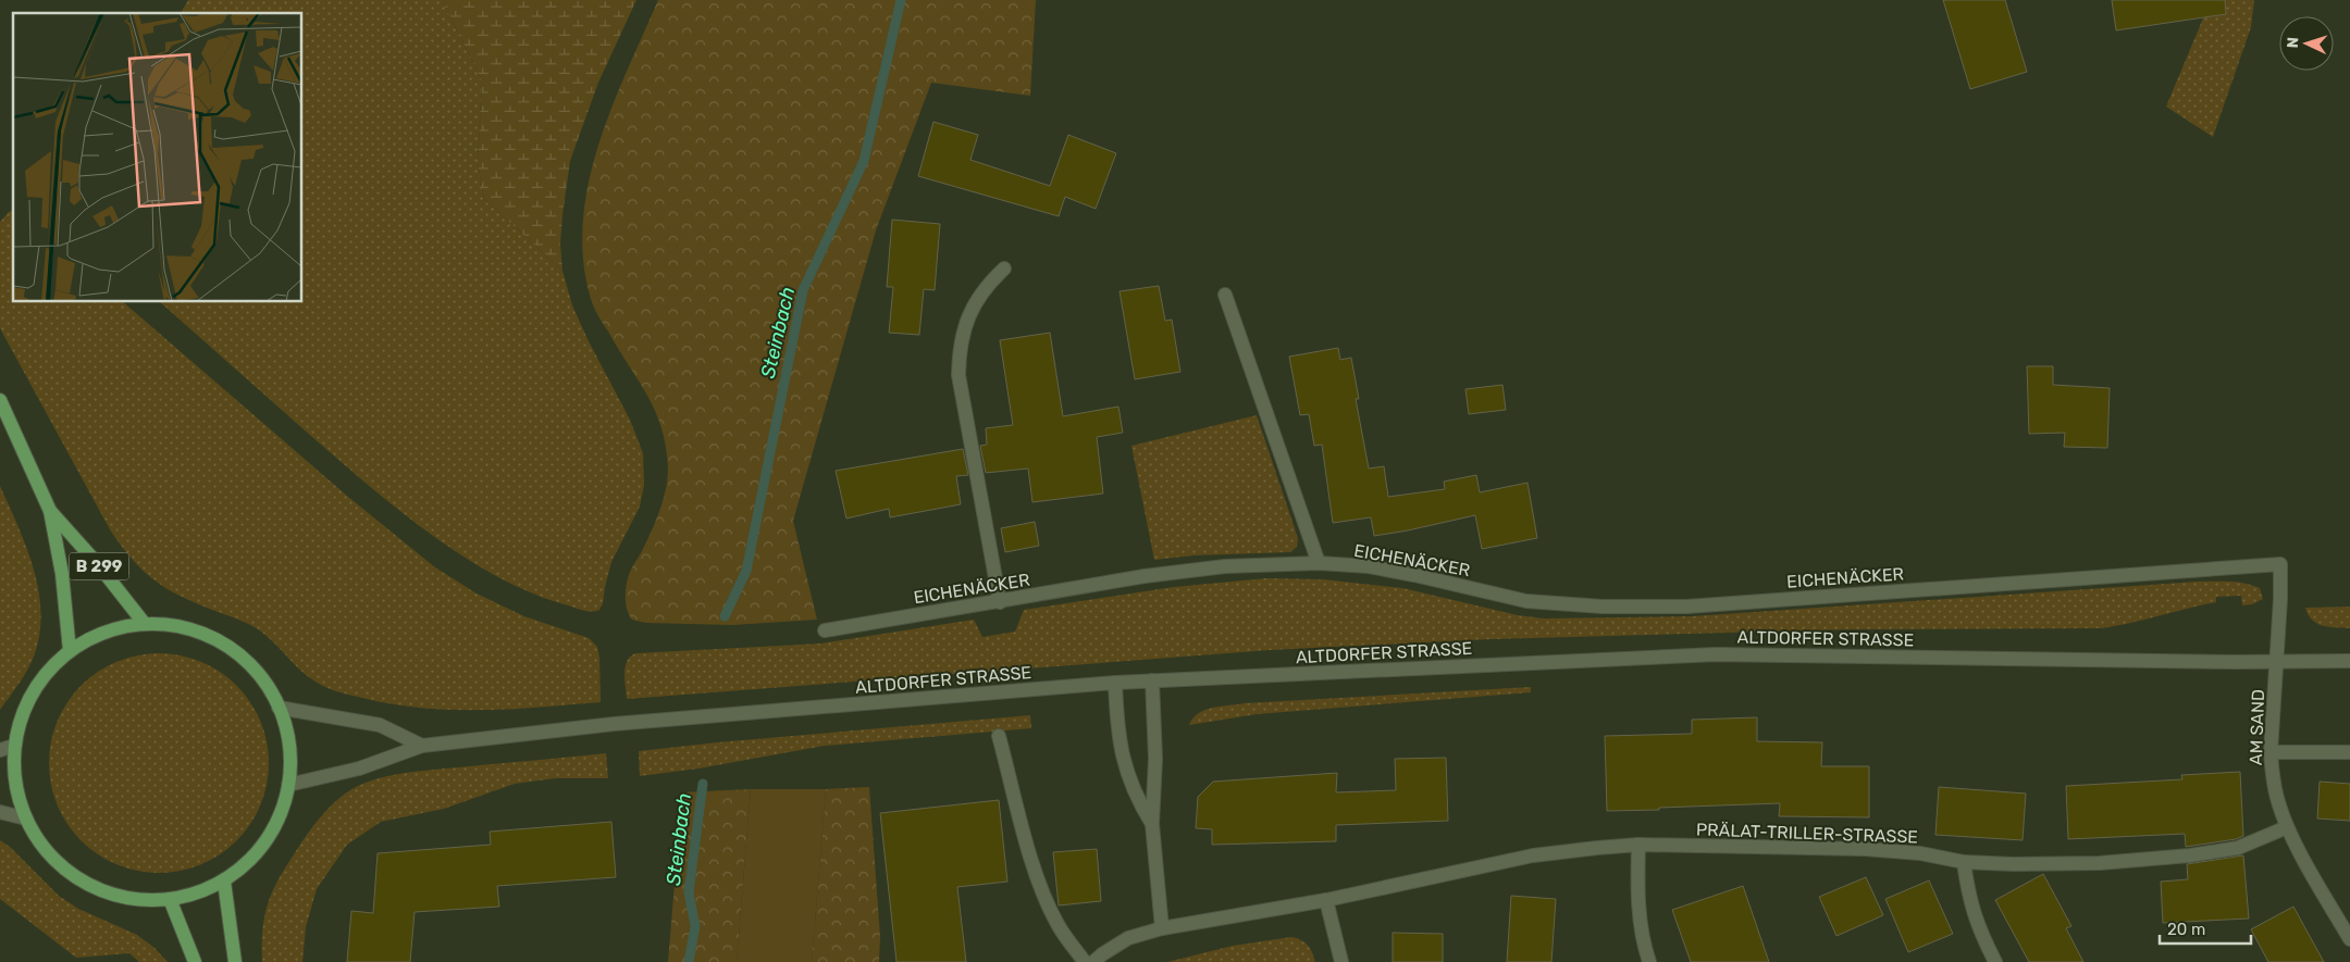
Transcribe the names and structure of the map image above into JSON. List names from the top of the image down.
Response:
{
  "streets": {
    "main road": ["B 299"],
    "street": [
      "EICHENÄCKER",
      "ALTDORFER STRASSE",
      "AM SAND",
      "PRÄLAT-TRILLER-STRASSE"
    ]
  },
  "crossings": [
    ["EICHENÄCKER", "ALTDORFER STRASSE"],
    ["EICHENÄCKER", "AM SAND"],
    ["ALTDORFER STRASSE", "AM SAND"],
    ["AM SAND", "PRÄLAT-TRILLER-STRASSE"]
  ],
  "water": ["Steinbach"],
  "scale_bar": "20 m",
  "north": "left"
}
